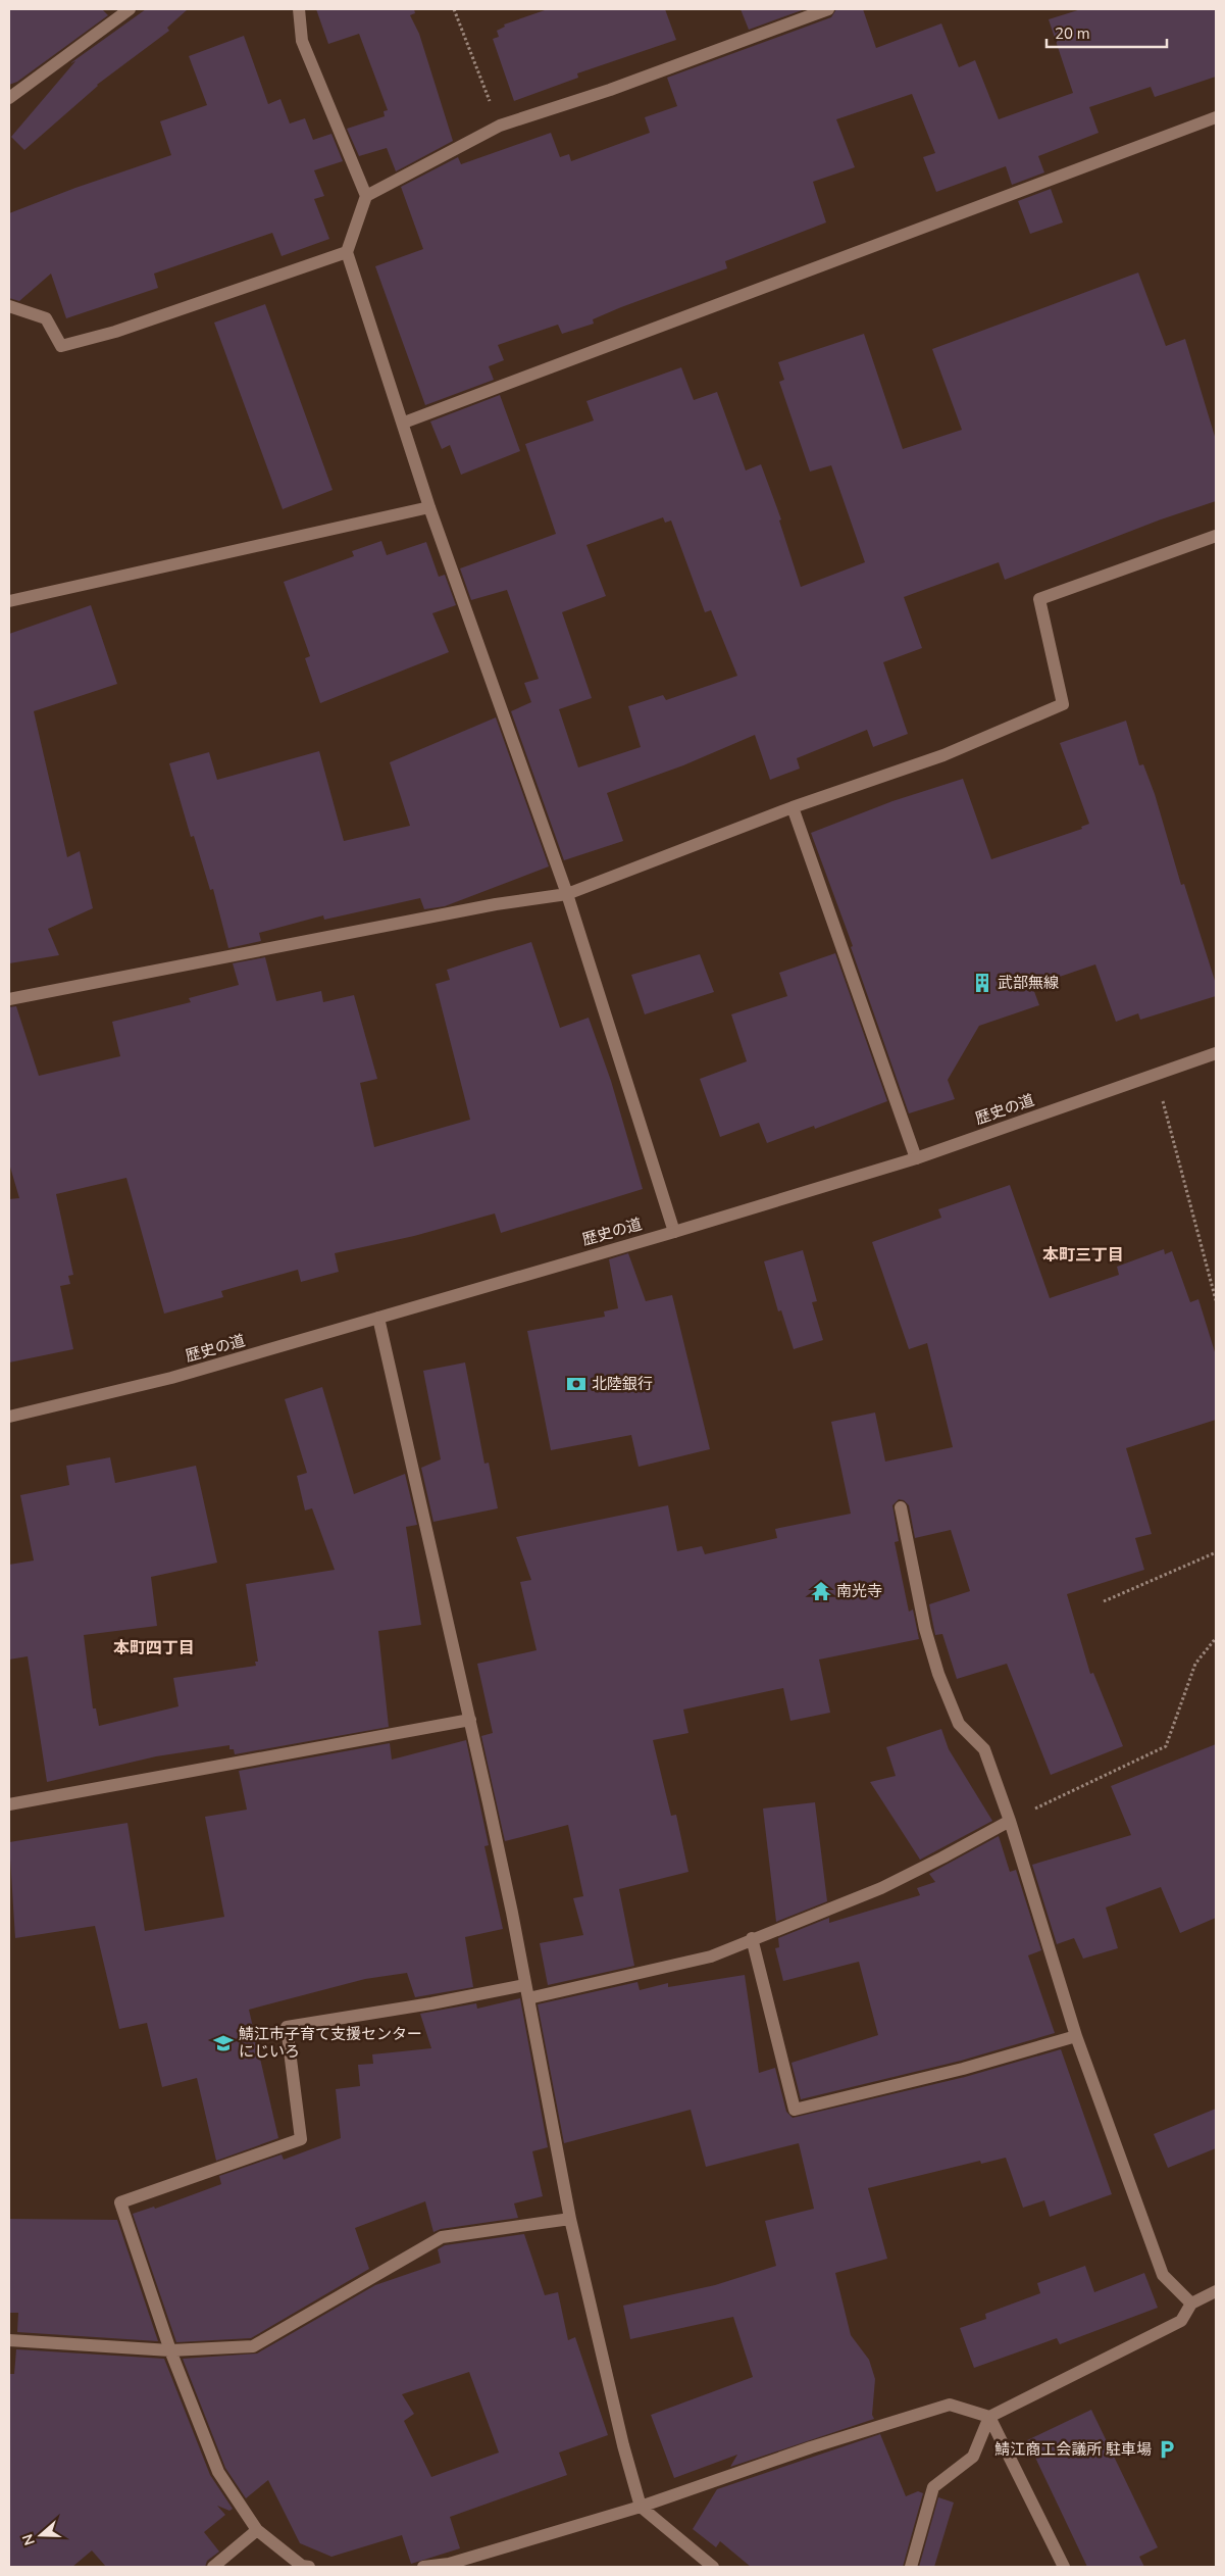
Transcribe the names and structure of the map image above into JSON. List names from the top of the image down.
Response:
{
  "streets": {
    "street": ["歴史の道"]
  },
  "districts": ["本町三丁目", "本町四丁目"],
  "places": {
    "building": ["武部無線"],
    "bank": ["北陸銀行"],
    "temple": ["南光寺"],
    "school or university": ["鯖江市子育て支援センター にじいろ"],
    "parking": ["鯖江商工会議所 駐車場"]
  },
  "scale_bar": "20 m",
  "north": "left"
}
